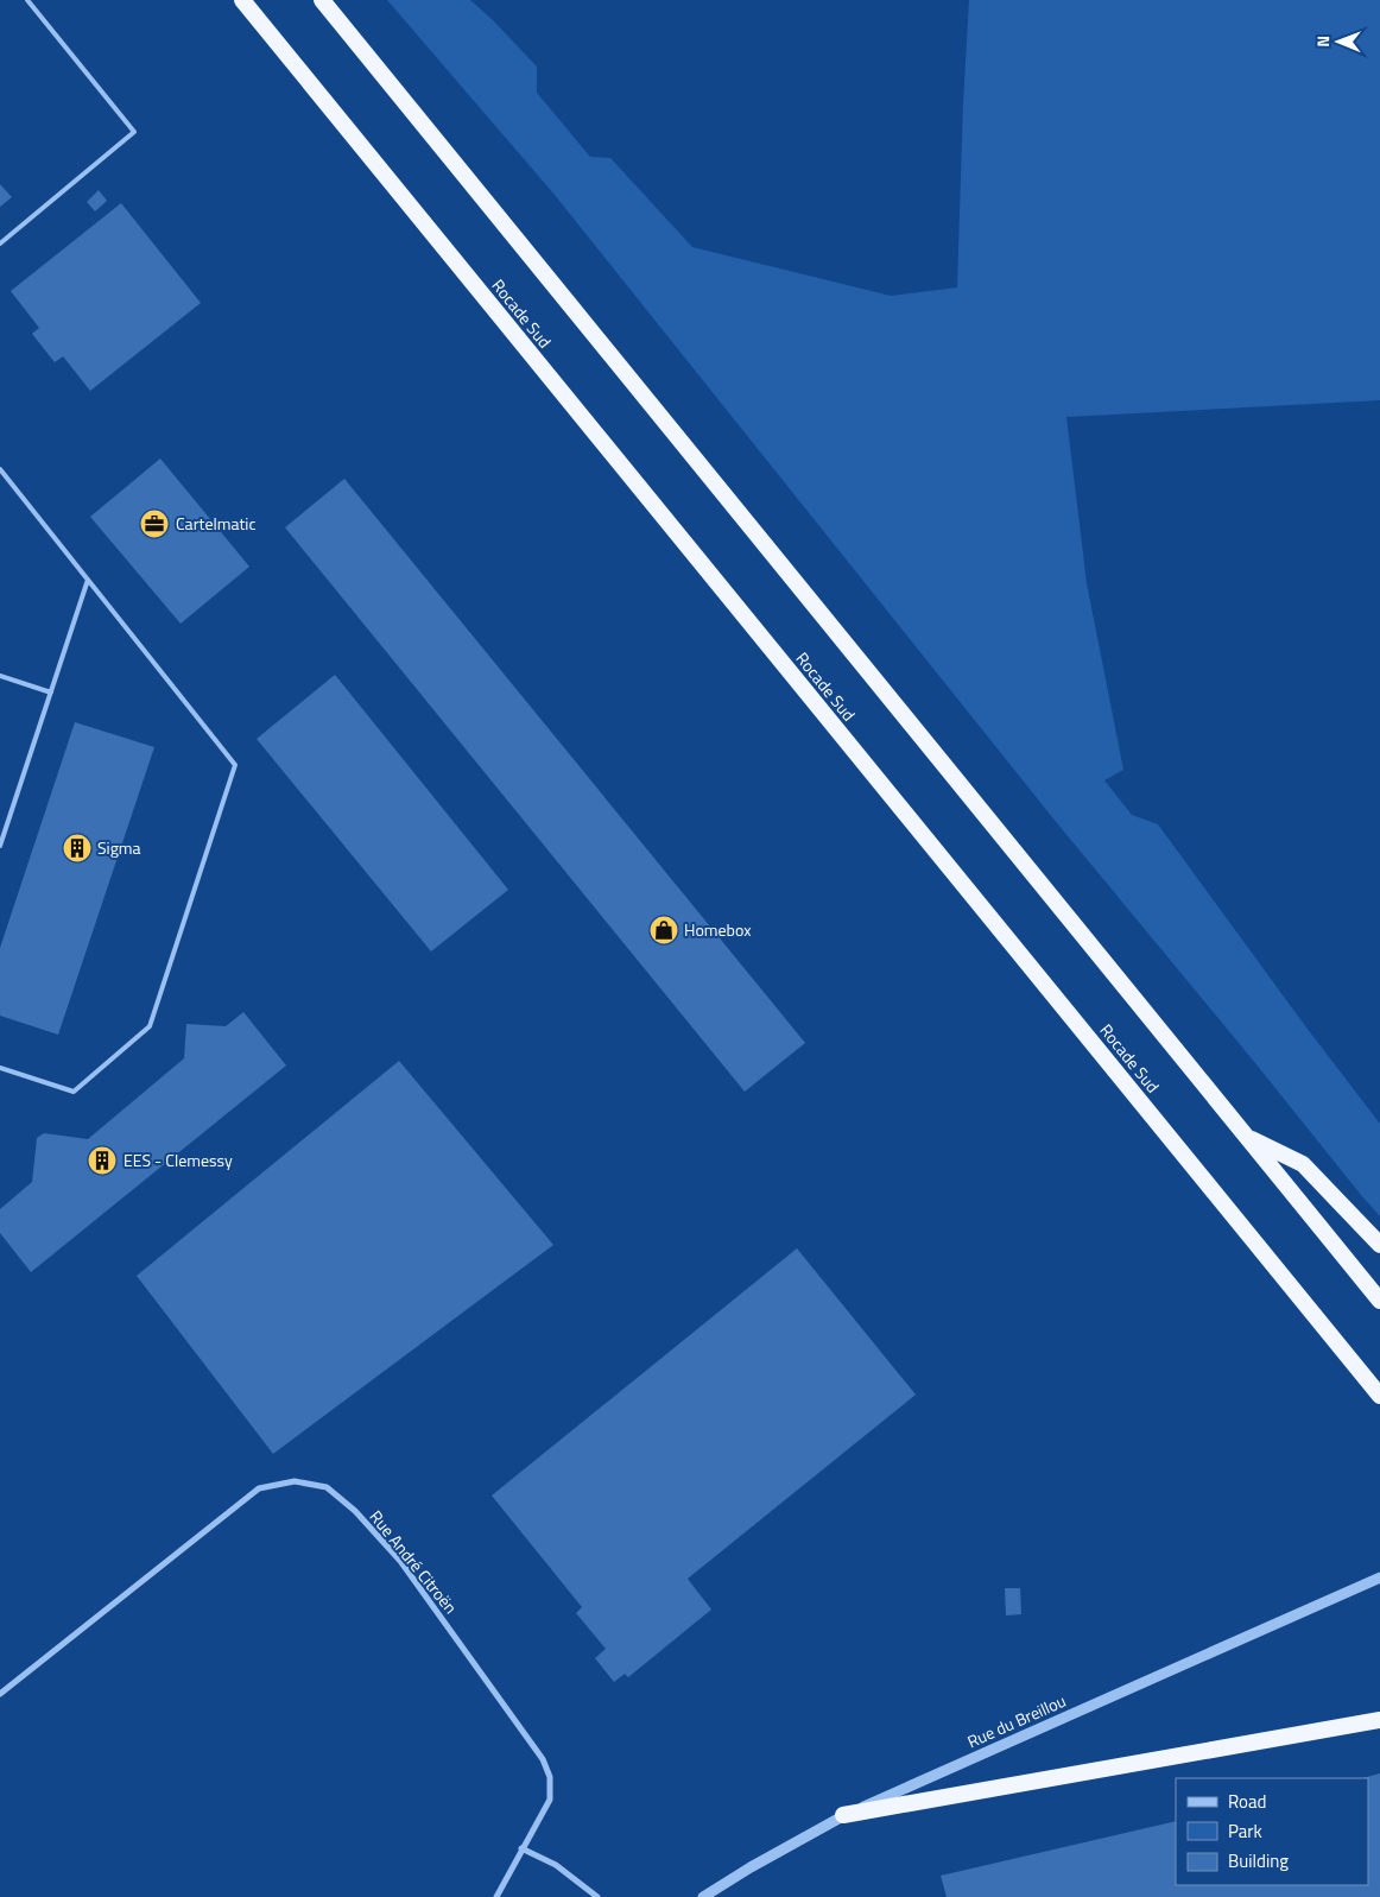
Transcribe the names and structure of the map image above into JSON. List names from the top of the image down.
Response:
{
  "streets": {
    "highway": ["Rocade Sud"],
    "street": ["Rue André Citroën", "Rue du Breillou"]
  },
  "places": {
    "office": ["Cartelmatic"],
    "building": ["Sigma", "EES - Clemessy"],
    "shop": ["Homebox"]
  },
  "legend": ["Road", "Park", "Building"],
  "north": "left"
}
